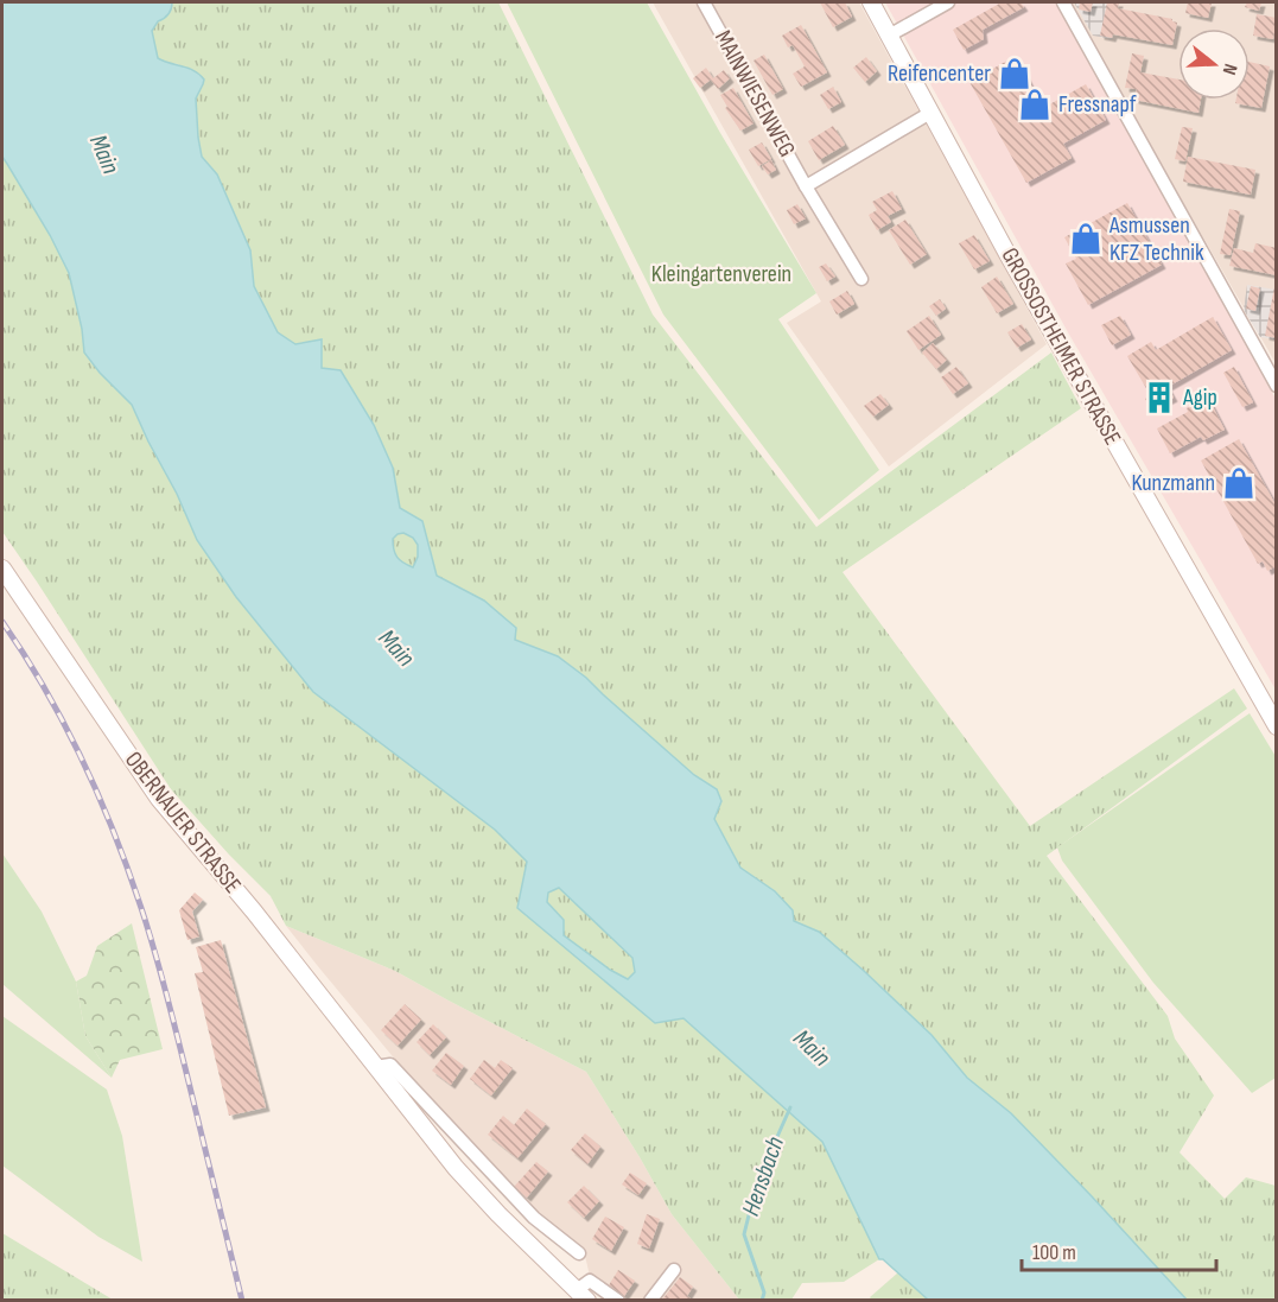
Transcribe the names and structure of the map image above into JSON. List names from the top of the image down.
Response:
{
  "streets": {
    "main road": ["GROSSOSTHEIMER STRASSE", "OBERNAUER STRASSE"],
    "street": ["MAINWIESENWEG"]
  },
  "water": ["Main", "Hensbach"],
  "parks": ["Kleingartenverein"],
  "places": {
    "shop": [
      "Reifencenter",
      "Fressnapf",
      "Asmussen KFZ Technik",
      "Kunzmann"
    ],
    "building": ["Agip"]
  },
  "scale_bar": "100 m",
  "north": "right"
}
